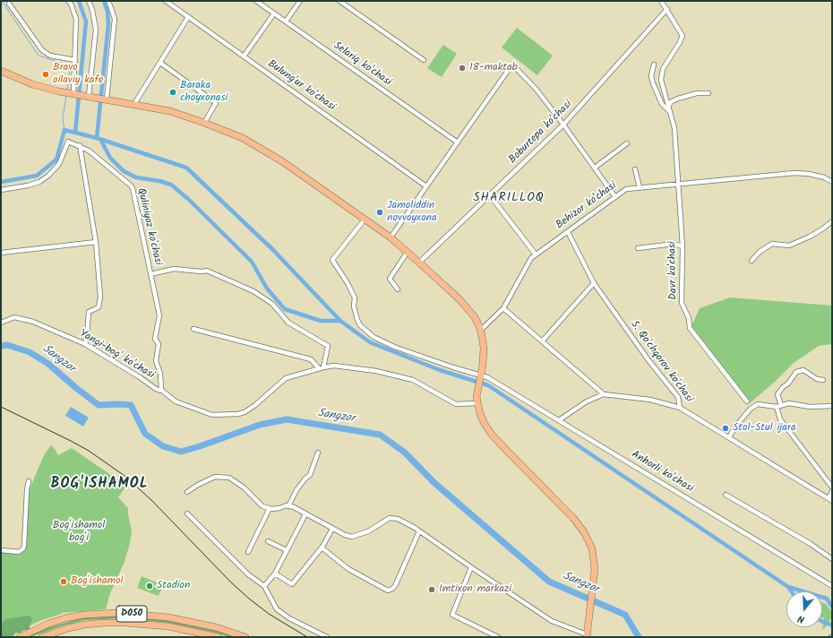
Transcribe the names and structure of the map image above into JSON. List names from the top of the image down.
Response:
{
  "streets": {
    "main road": ["D050"],
    "street": [
      "Selariq ko'chasi",
      "Bulung'ur ko'chasi",
      "Boburtepa ko'chasi",
      "Behizor ko'chasi",
      "Quliniyoz ko'chasi",
      "Davr ko'chasi",
      "Yangi-bog' ko'chasi",
      "S. Qo'chqorov ko'chasi",
      "Anhorli ko'chasi"
    ]
  },
  "crossings": [
    ["Boburtepa ko'chasi", "Davr ko'chasi"],
    ["Behizor ko'chasi", "Davr ko'chasi"],
    ["Behizor ko'chasi", "S. Qo'chqorov ko'chasi"],
    ["Quliniyoz ko'chasi", "Yangi-bog' ko'chasi"]
  ],
  "districts": ["SHARILLOQ", "BOG'ISHAMOL"],
  "water": ["Sangzor"],
  "parks": ["Bog'ishamol bog'i"],
  "places": [
    "18-maktab",
    "Bravo oilaviy kafe",
    "Baraka choyxonasi",
    "Jamoliddin novvoyxona",
    "Stol-Stul ijara",
    "Bog'ishamol",
    "Stadion",
    "Imtixon markazi"
  ],
  "north": "bottom"
}
